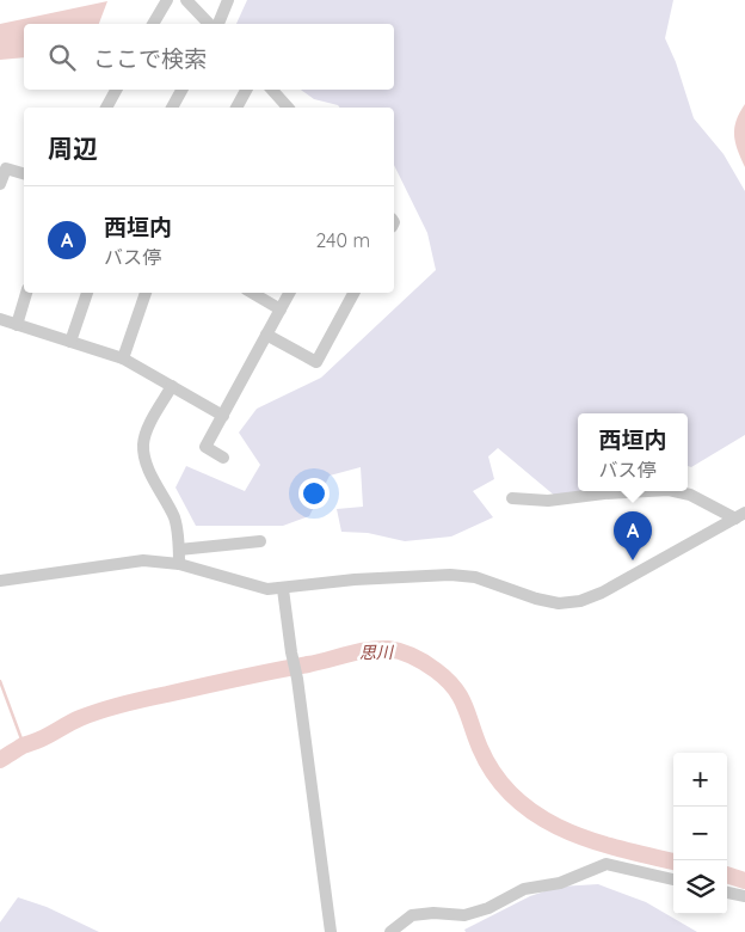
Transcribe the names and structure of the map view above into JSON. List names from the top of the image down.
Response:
{
  "water": ["思川"],
  "page": {
    "search": "ここで検索",
    "heading": "周辺",
    "list": [
      {
        "mark": "A",
        "name": "西垣内",
        "note": "バス停",
        "value": "240 m"
      }
    ],
    "popup": ["西垣内", "バス停"],
    "pins": "A",
    "map_buttons": ["+", "−"]
  }
}
